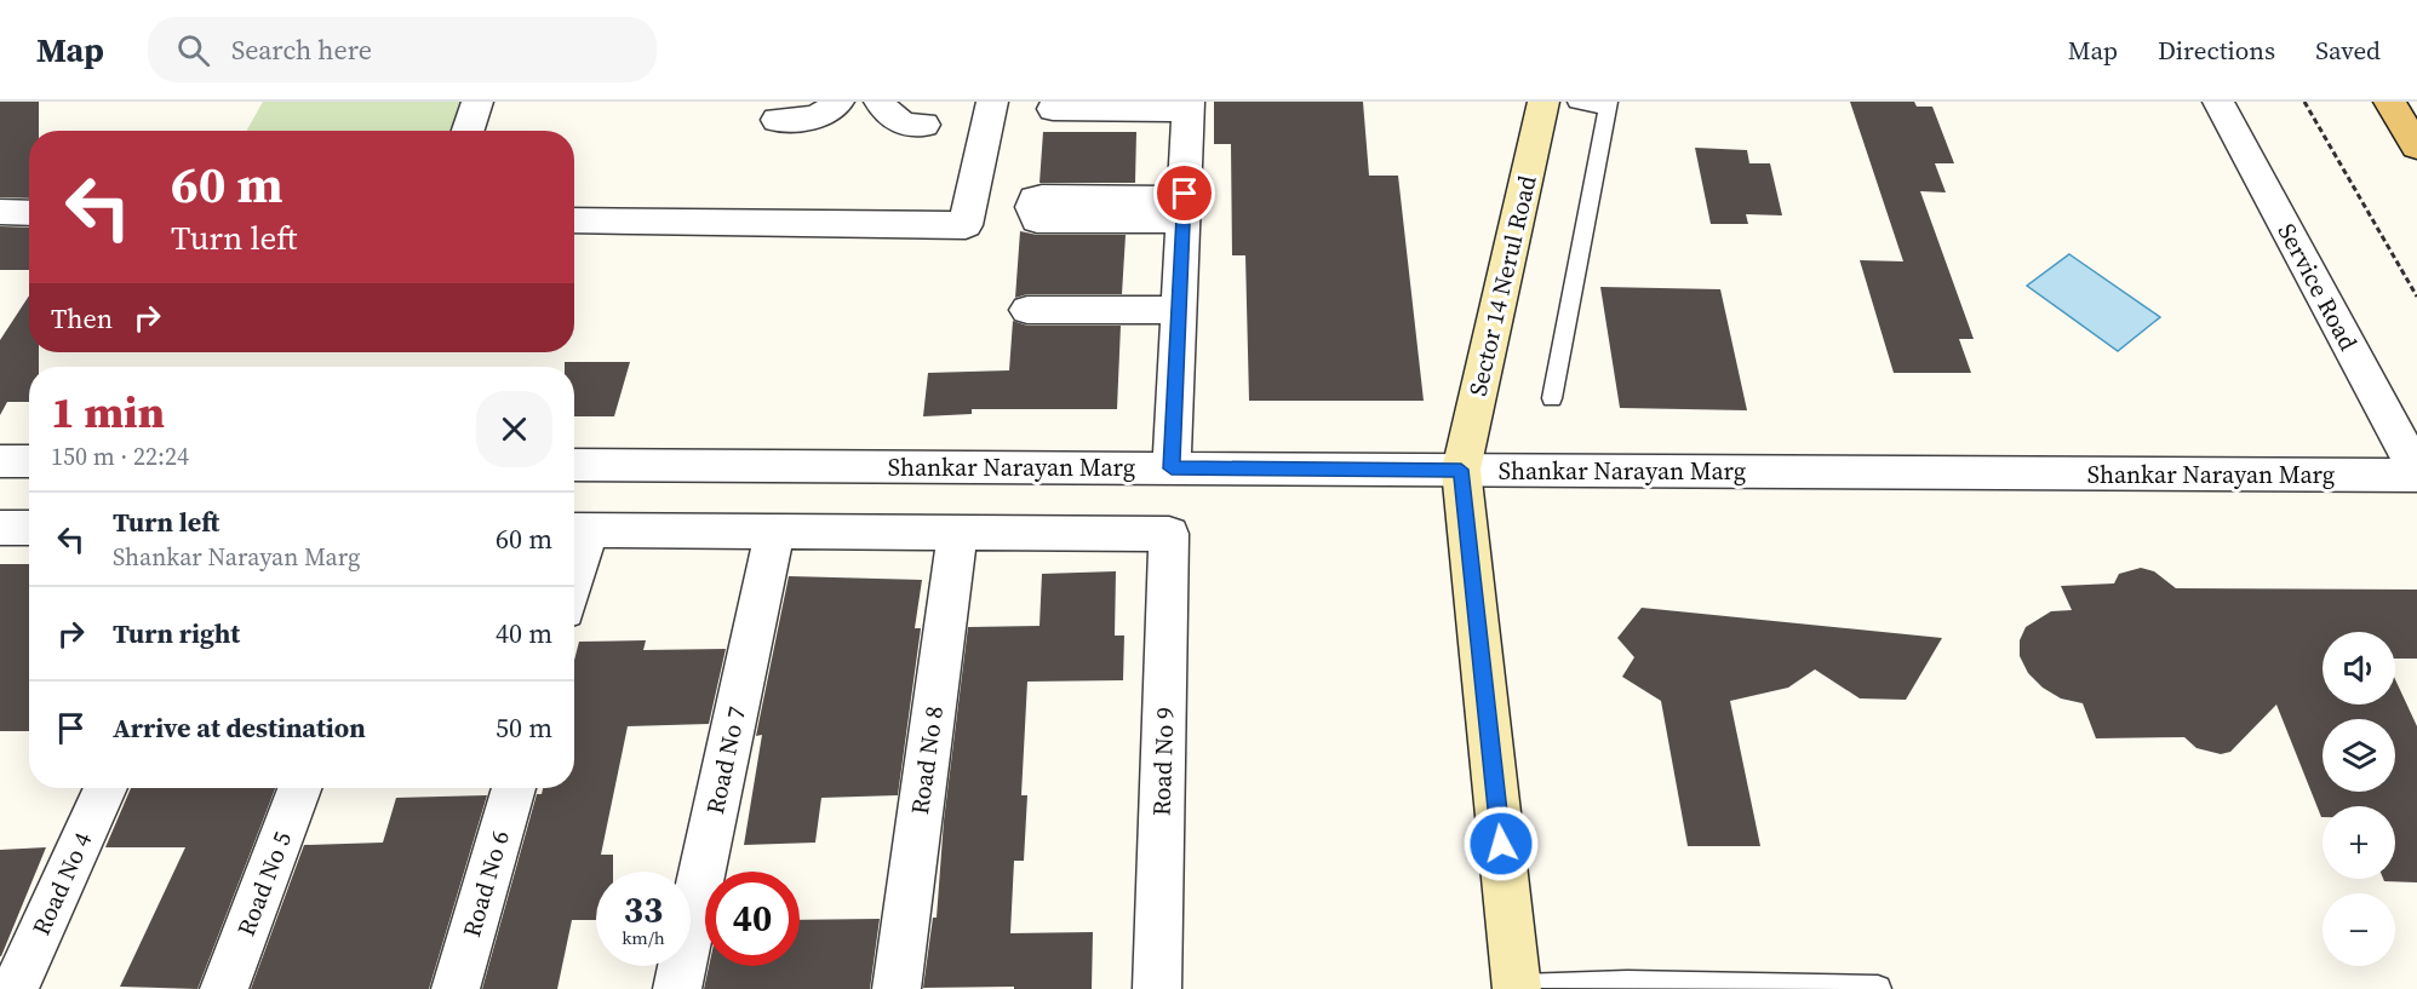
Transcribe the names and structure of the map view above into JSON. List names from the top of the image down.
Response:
{
  "streets": {
    "street": [
      "Sector 14 Nerul Road",
      "Service Road",
      "Shankar Narayan Marg",
      "Road No 7",
      "Road No 8",
      "Road No 9",
      "Road No 4",
      "Road No 5",
      "Road No 6"
    ]
  },
  "crossings": [
    ["Sector 14 Nerul Road", "Shankar Narayan Marg"],
    ["Service Road", "Shankar Narayan Marg"],
    ["Road No 8", "Road No 9"]
  ],
  "page": {
    "header": "Map",
    "search": "Search here",
    "nav": ["Map", "Directions", "Saved"],
    "turn": ["60 m", "Turn left"],
    "then": "Then",
    "heading": ["1 min", "150 m · 22:24"],
    "list": [
      {
        "name": "Turn left",
        "note": "Shankar Narayan Marg",
        "value": "60 m"
      },
      {
        "name": "Turn right",
        "value": "40 m"
      },
      {
        "name": "Arrive at destination",
        "value": "50 m"
      }
    ],
    "map_buttons": ["+", "−"],
    "speed": "33 km/h",
    "limit": "40"
  }
}
